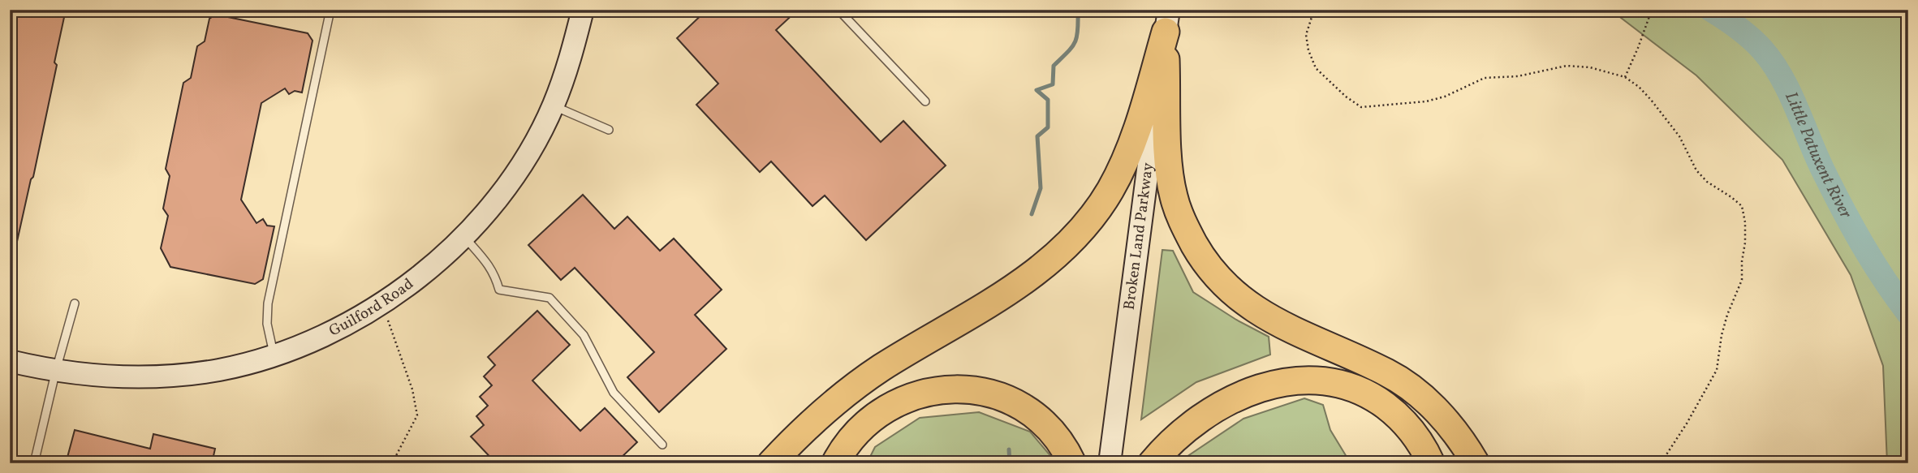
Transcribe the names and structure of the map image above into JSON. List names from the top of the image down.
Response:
{
  "streets": {
    "street": ["Broken Land Parkway", "Guilford Road"]
  },
  "water": ["Little Patuxent River"]
}
